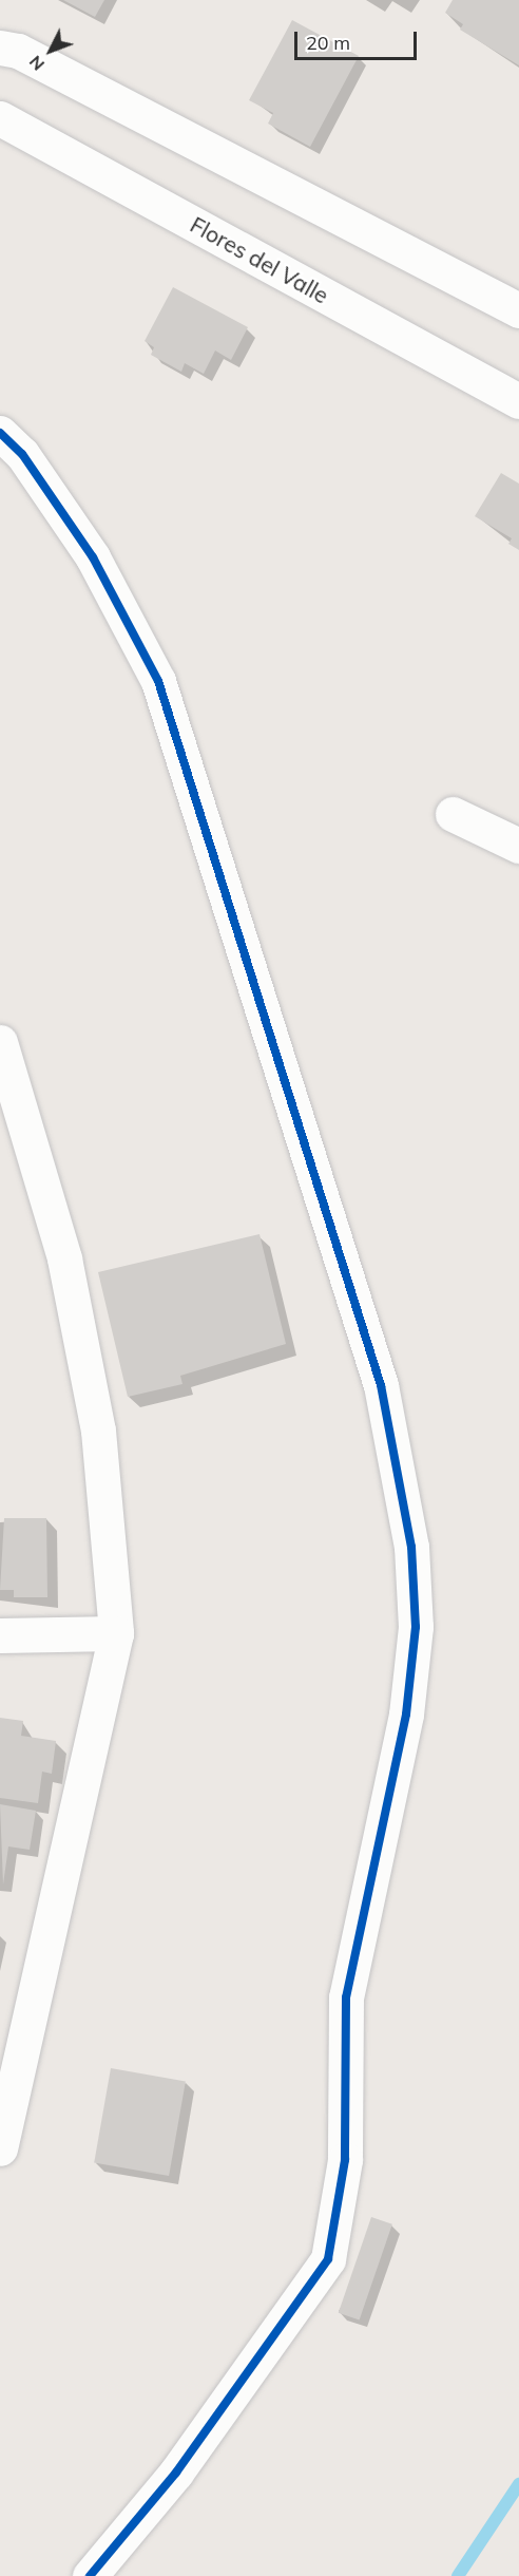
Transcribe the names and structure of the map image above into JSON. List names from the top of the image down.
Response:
{
  "streets": {
    "street": ["Flores del Valle"]
  },
  "scale_bar": "20 m",
  "north": "bottom left"
}
